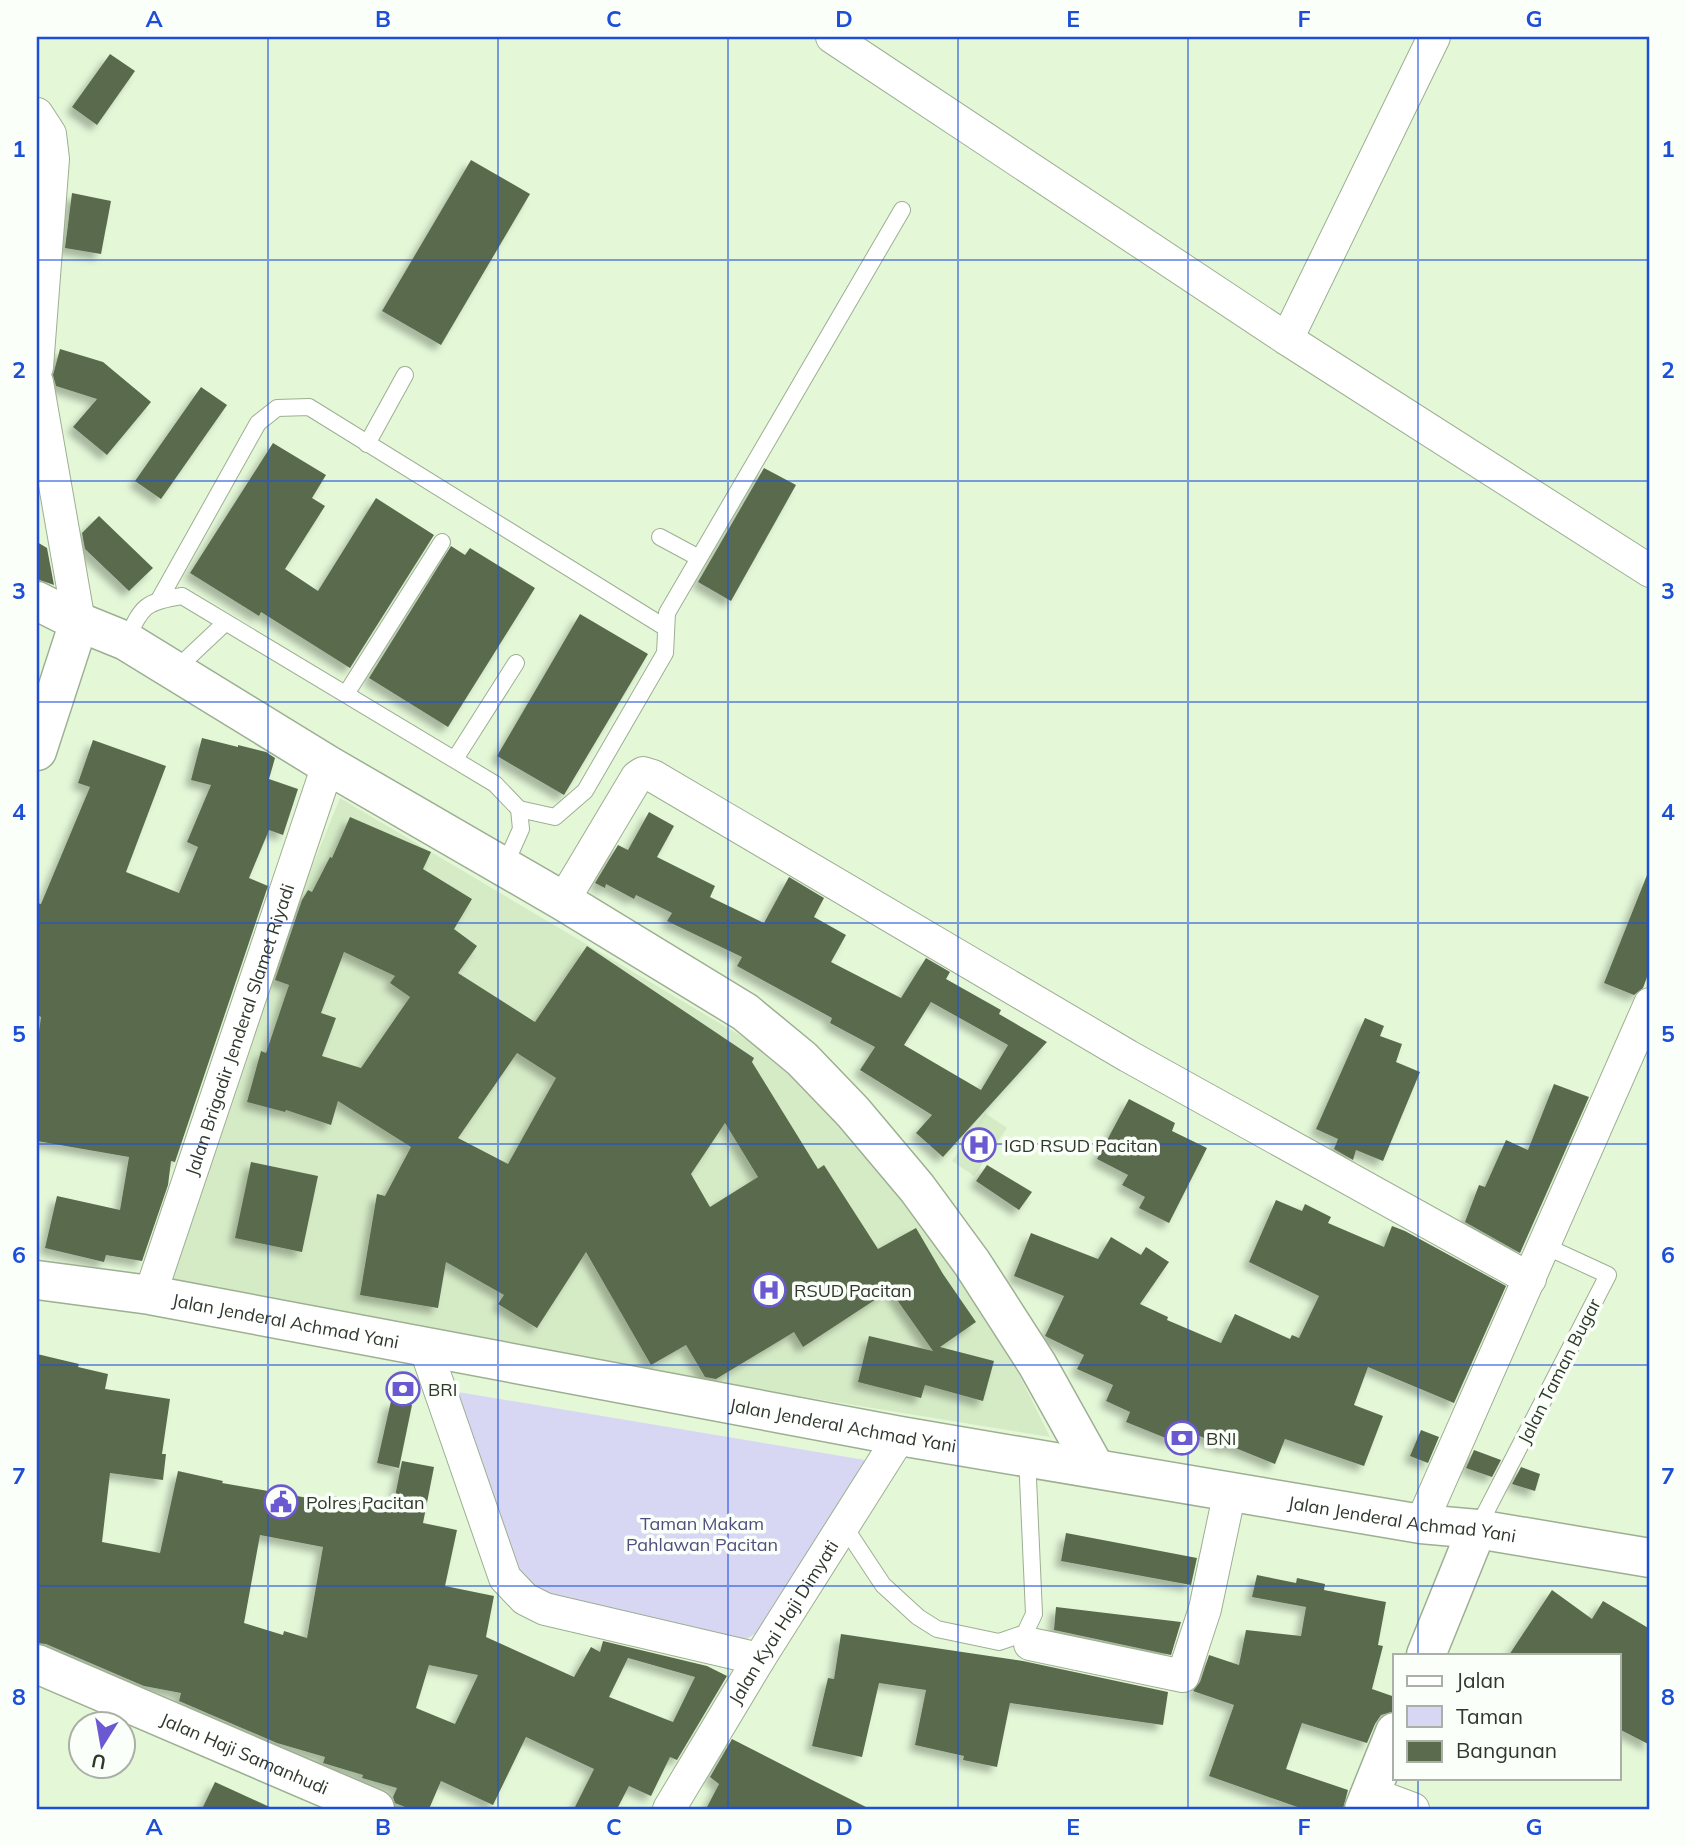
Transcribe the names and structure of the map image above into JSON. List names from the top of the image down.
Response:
{
  "streets": {
    "street": [
      "Jalan Brigadir Jenderal Slamet Riyadi",
      "Jalan Jenderal Achmad Yani",
      "Jalan Kyai Haji Dimyati",
      "Jalan Haji Samanhudi"
    ],
    "lane": ["Jalan Taman Bugar"]
  },
  "crossings": [
    ["Jalan Brigadir Jenderal Slamet Riyadi", "Jalan Jenderal Achmad Yani"],
    ["Jalan Jenderal Achmad Yani", "Jalan Taman Bugar"],
    ["Jalan Jenderal Achmad Yani", "Jalan Kyai Haji Dimyati"]
  ],
  "parks": ["Taman Makam Pahlawan Pacitan"],
  "places": {
    "hospital": ["IGD RSUD Pacitan", "RSUD Pacitan"],
    "bank": ["BRI", "BNI"],
    "public building": ["Polres Pacitan"]
  },
  "legend": ["Jalan", "Taman", "Bangunan"],
  "north": "bottom",
  "grid": {
    "columns": [
      "A",
      "B",
      "C",
      "D",
      "E",
      "F",
      "G"
    ],
    "rows": [
      "1",
      "2",
      "3",
      "4",
      "5",
      "6",
      "7",
      "8"
    ]
  }
}
